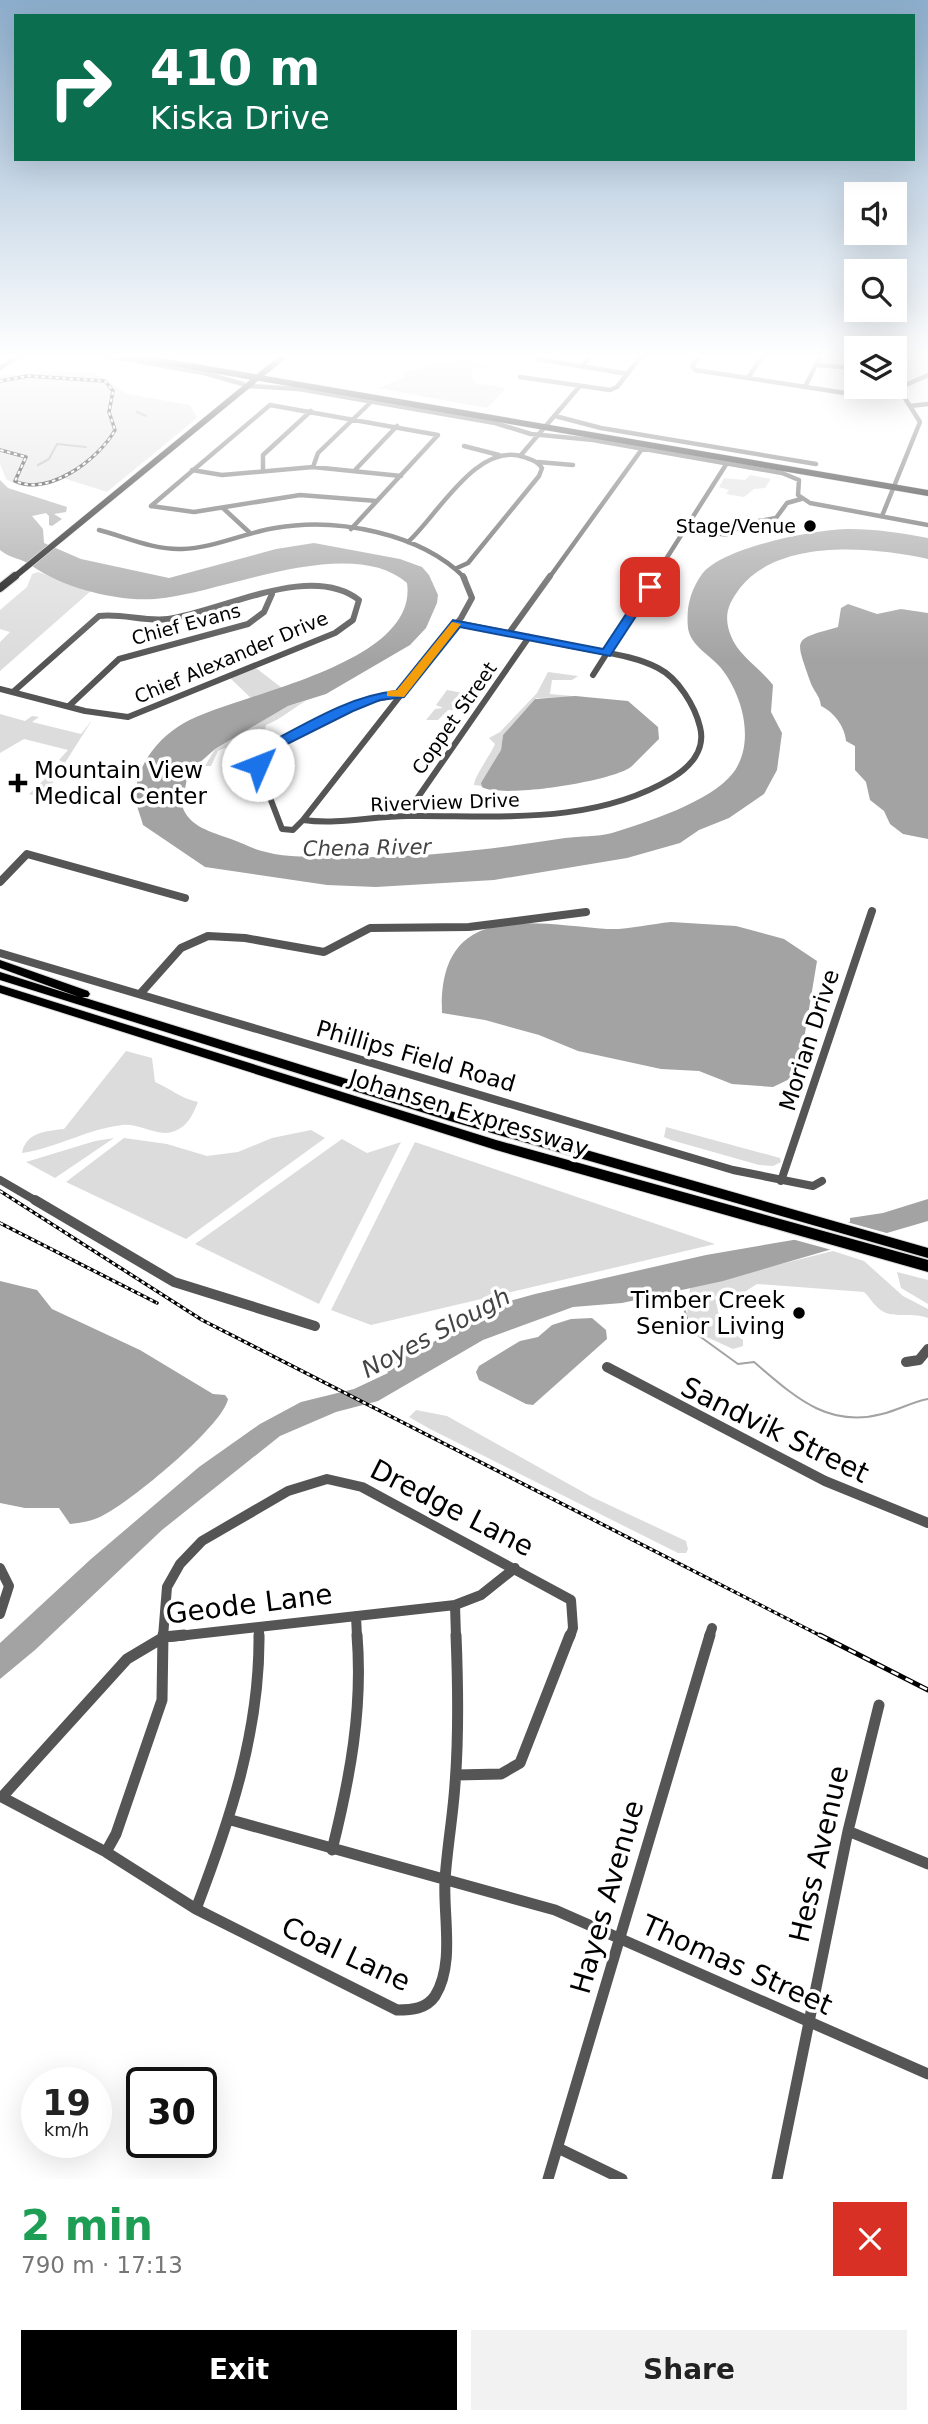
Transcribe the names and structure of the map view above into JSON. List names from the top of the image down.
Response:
{
  "streets": {
    "highway": ["Johansen Expressway"],
    "street": [
      "Chief Evans",
      "Chief Alexander Drive",
      "Coppet Street",
      "Riverview Drive",
      "Morian Drive",
      "Phillips Field Road",
      "Sandvik Street",
      "Dredge Lane",
      "Geode Lane",
      "Hess Avenue",
      "Hayes Avenue",
      "Coal Lane",
      "Thomas Street"
    ]
  },
  "crossings": [
    ["Chief Evans", "Chief Alexander Drive"],
    ["Coppet Street", "Riverview Drive"],
    ["Morian Drive", "Phillips Field Road"],
    ["Dredge Lane", "Geode Lane"],
    ["Dredge Lane", "Coal Lane"],
    ["Geode Lane", "Coal Lane"],
    ["Hess Avenue", "Thomas Street"],
    ["Hayes Avenue", "Thomas Street"],
    ["Coal Lane", "Thomas Street"]
  ],
  "water": ["Chena River", "Noyes Slough"],
  "places": {
    "other": ["Stage/Venue", "Timber Creek Senior Living"],
    "health": ["Mountain View Medical Center"]
  },
  "page": {
    "turn": ["410 m", "Kiska Drive"],
    "speed": "19 km/h",
    "limit": "30",
    "heading": ["2 min", "790 m · 17:13"],
    "buttons": ["Exit", "Share"]
  }
}
